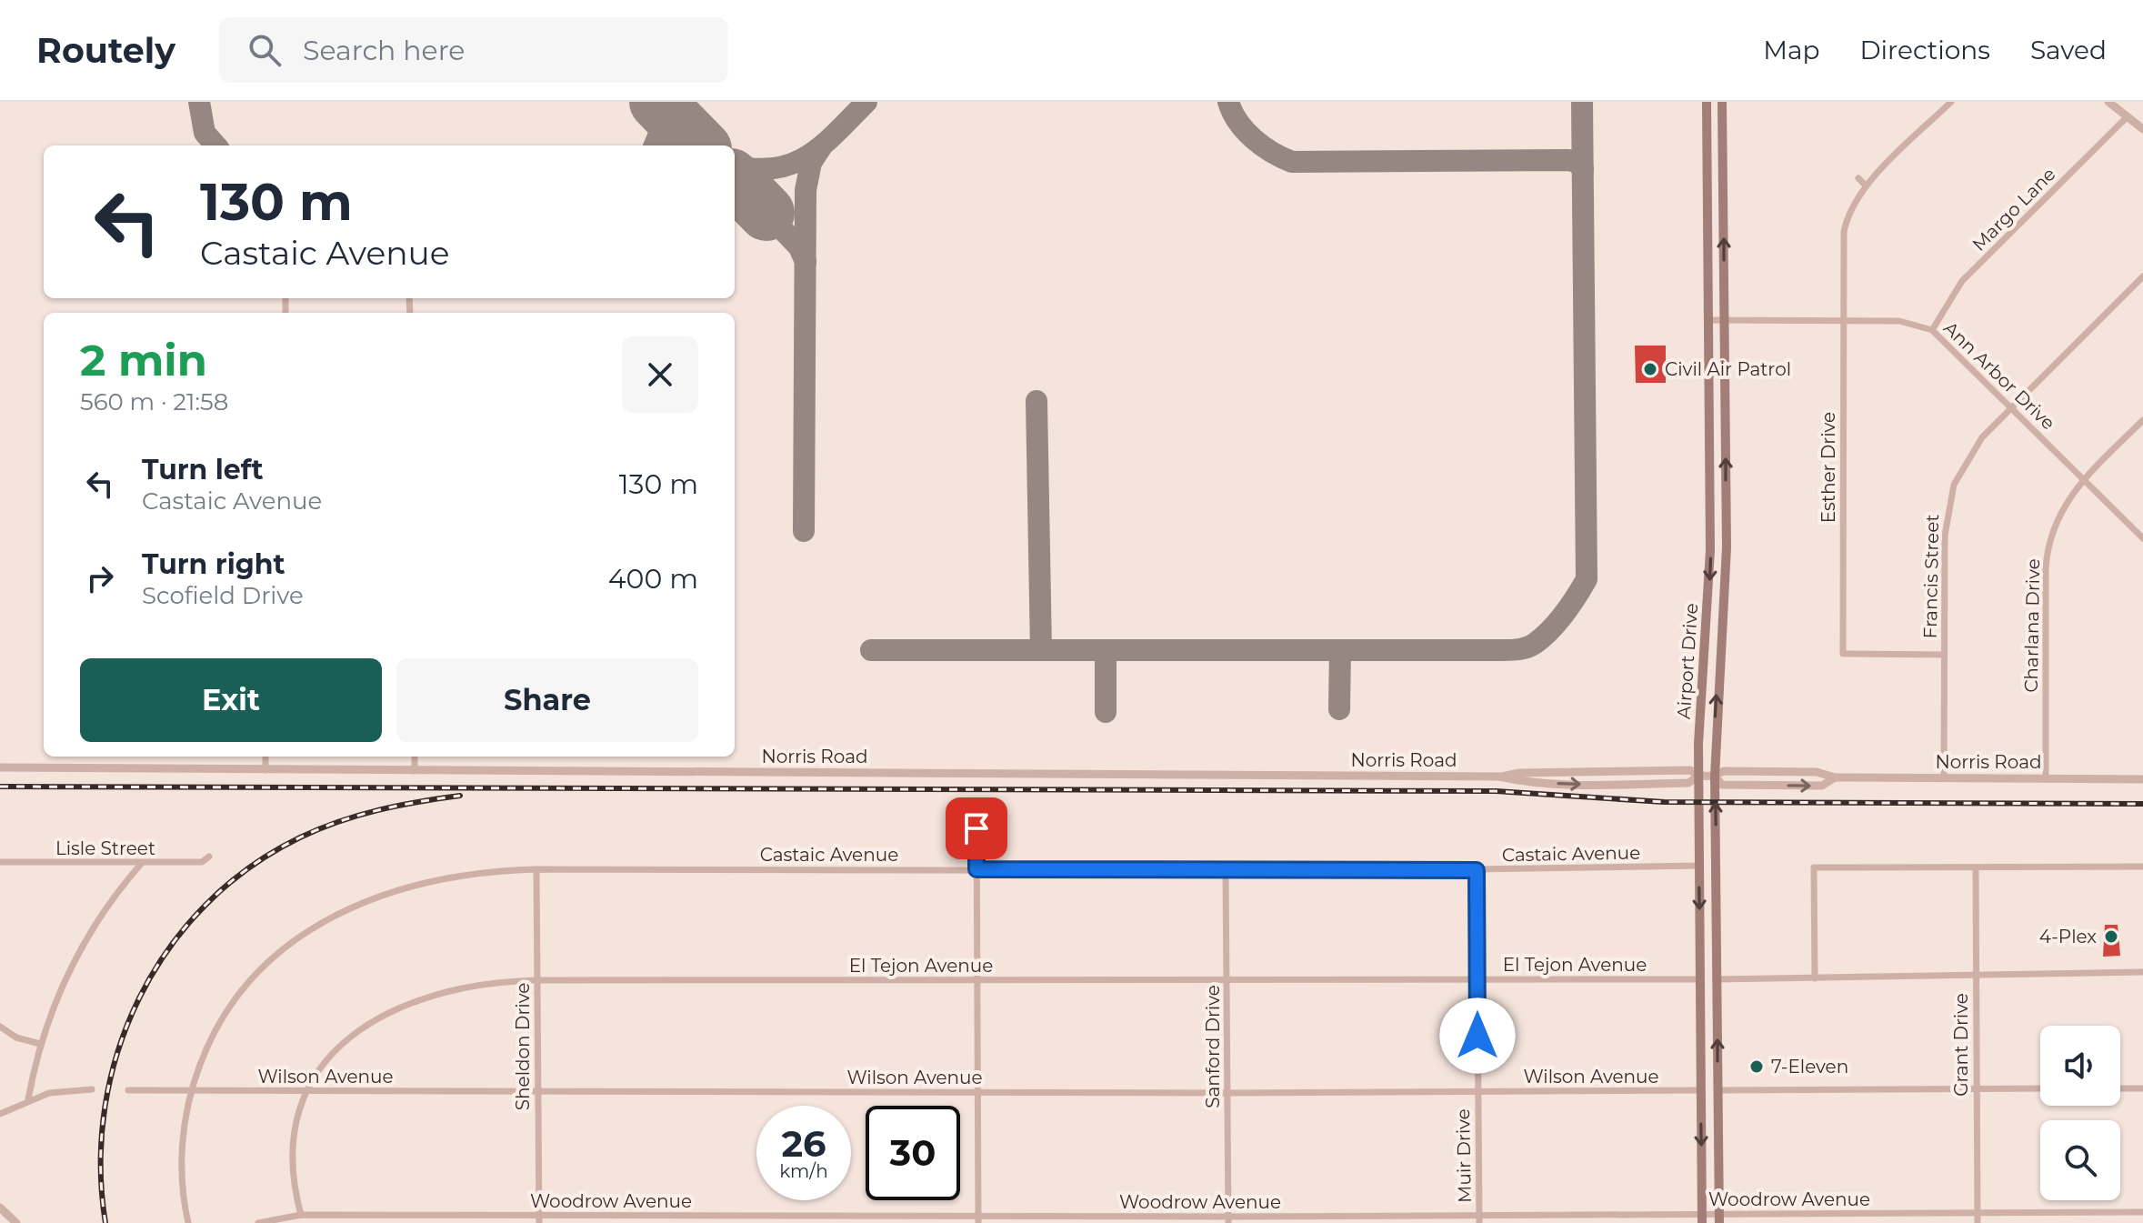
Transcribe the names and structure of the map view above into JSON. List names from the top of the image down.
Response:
{
  "streets": {
    "main road": ["Airport Drive"],
    "street": [
      "Margo Lane",
      "Ann Arbor Drive",
      "Esther Drive",
      "Francis Street",
      "Charlana Drive",
      "Norris Road",
      "Lisle Street",
      "Castaic Avenue",
      "El Tejon Avenue",
      "Grant Drive",
      "Sheldon Drive",
      "Sanford Drive",
      "Wilson Avenue",
      "Muir Drive",
      "Woodrow Avenue"
    ]
  },
  "crossings": [
    ["Margo Lane", "Ann Arbor Drive"],
    ["Ann Arbor Drive", "Esther Drive"],
    ["Ann Arbor Drive", "Francis Street"],
    ["Ann Arbor Drive", "Charlana Drive"],
    ["Ann Arbor Drive", "Airport Drive"],
    ["Esther Drive", "Francis Street"],
    ["Francis Street", "Norris Road"],
    ["Charlana Drive", "Norris Road"],
    ["Airport Drive", "Norris Road"],
    ["Airport Drive", "Castaic Avenue"],
    ["Airport Drive", "El Tejon Avenue"],
    ["Airport Drive", "Wilson Avenue"],
    ["Airport Drive", "Woodrow Avenue"],
    ["Castaic Avenue", "Sheldon Drive"],
    ["Castaic Avenue", "Sanford Drive"],
    ["Castaic Avenue", "Wilson Avenue"],
    ["Castaic Avenue", "Muir Drive"],
    ["El Tejon Avenue", "Sheldon Drive"],
    ["El Tejon Avenue", "Sanford Drive"],
    ["El Tejon Avenue", "Wilson Avenue"],
    ["El Tejon Avenue", "Muir Drive"],
    ["El Tejon Avenue", "Woodrow Avenue"],
    ["Grant Drive", "Woodrow Avenue"],
    ["Sheldon Drive", "Wilson Avenue"],
    ["Sheldon Drive", "Woodrow Avenue"],
    ["Sanford Drive", "Wilson Avenue"],
    ["Sanford Drive", "Woodrow Avenue"],
    ["Wilson Avenue", "Muir Drive"],
    ["Muir Drive", "Woodrow Avenue"]
  ],
  "places": ["Civil Air Patrol", "4-Plex", "7-Eleven"],
  "page": {
    "header": "Routely",
    "search": "Search here",
    "nav": ["Map", "Directions", "Saved"],
    "turn": ["130 m", "Castaic Avenue"],
    "heading": ["2 min", "560 m · 21:58"],
    "list": [
      {
        "name": "Turn left",
        "note": "Castaic Avenue",
        "value": "130 m"
      },
      {
        "name": "Turn right",
        "note": "Scofield Drive",
        "value": "400 m"
      }
    ],
    "buttons": ["Exit", "Share"],
    "speed": "26 km/h",
    "limit": "30"
  }
}
